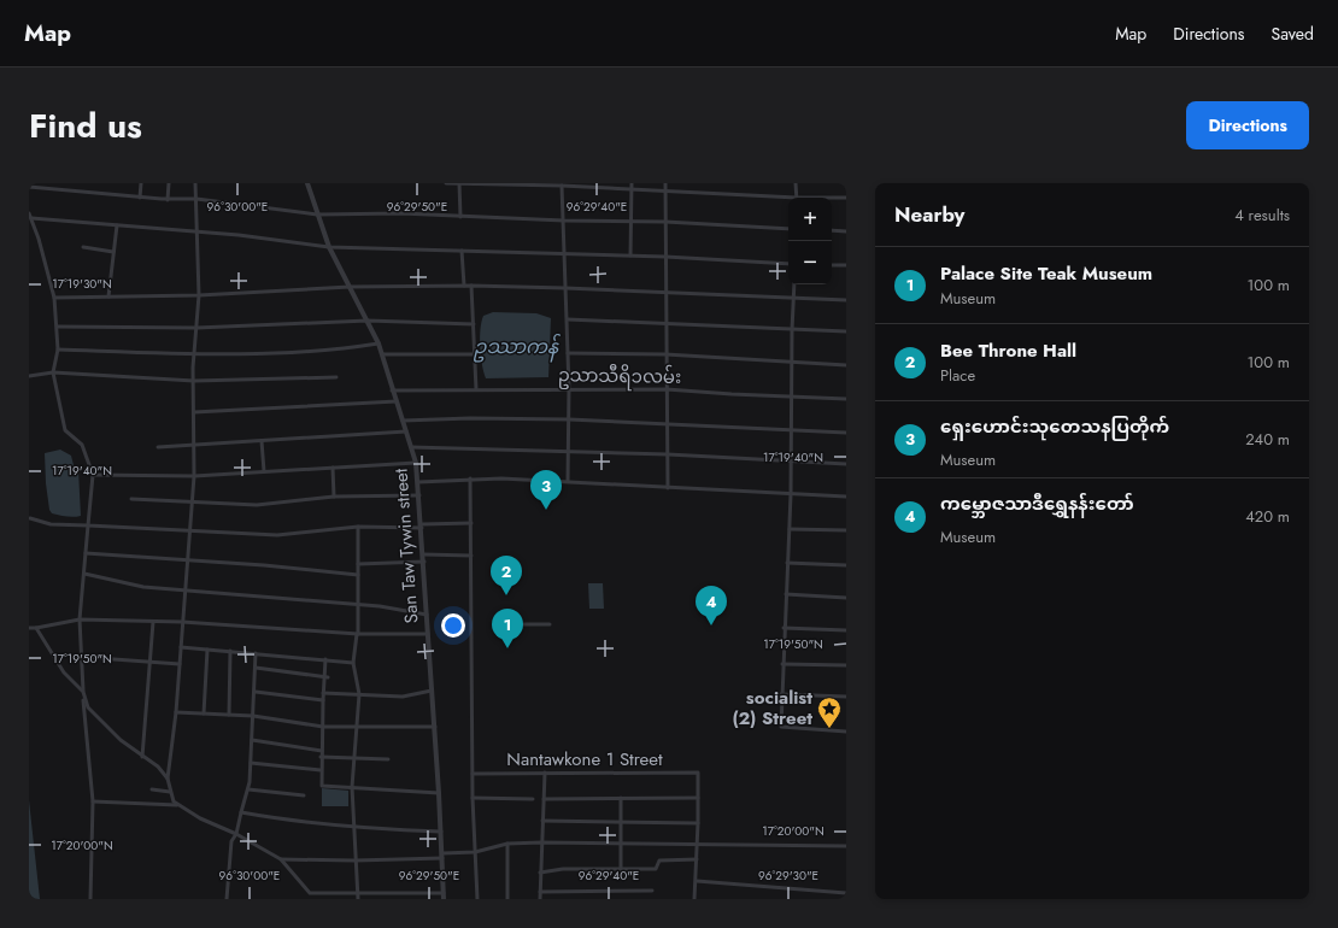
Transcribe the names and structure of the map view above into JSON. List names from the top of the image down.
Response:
{
  "streets": {
    "street": ["ဥသာသီရိ၁လမ်း", "San Taw Tywin street", "Nantawkone 1 Street"]
  },
  "crossings": [
    ["ဥသာသီရိ၁လမ်း", "San Taw Tywin street"]
  ],
  "water": ["ဥဿာကန်"],
  "places": {
    "place": ["socialist (2) Street"]
  },
  "page": {
    "header": "Map",
    "nav": ["Map", "Directions", "Saved"],
    "title": "Find us",
    "buttons": "Directions",
    "heading": ["Nearby", "4 results"],
    "map_buttons": ["+", "−"],
    "list": [
      {
        "mark": "1",
        "name": "Palace Site Teak Museum",
        "note": "Museum",
        "value": "100 m"
      },
      {
        "mark": "2",
        "name": "Bee Throne Hall",
        "note": "Place",
        "value": "100 m"
      },
      {
        "mark": "3",
        "name": "ရှေးဟောင်းသုတေသနပြတိုက်",
        "note": "Museum",
        "value": "240 m"
      },
      {
        "mark": "4",
        "name": "ကမ္ဘောဇသာဒီရွှေနန်းတော်",
        "note": "Museum",
        "value": "420 m"
      }
    ],
    "pins": [
      "3",
      "2",
      "4",
      "1"
    ]
  },
  "coordinates": [
    "96°30'00\"E",
    "96°29'50\"E",
    "96°29'40\"E",
    "17°19'30\"N",
    "17°19'40\"N",
    "17°19'50\"N",
    "17°20'00\"N",
    "96°29'30\"E"
  ]
}
